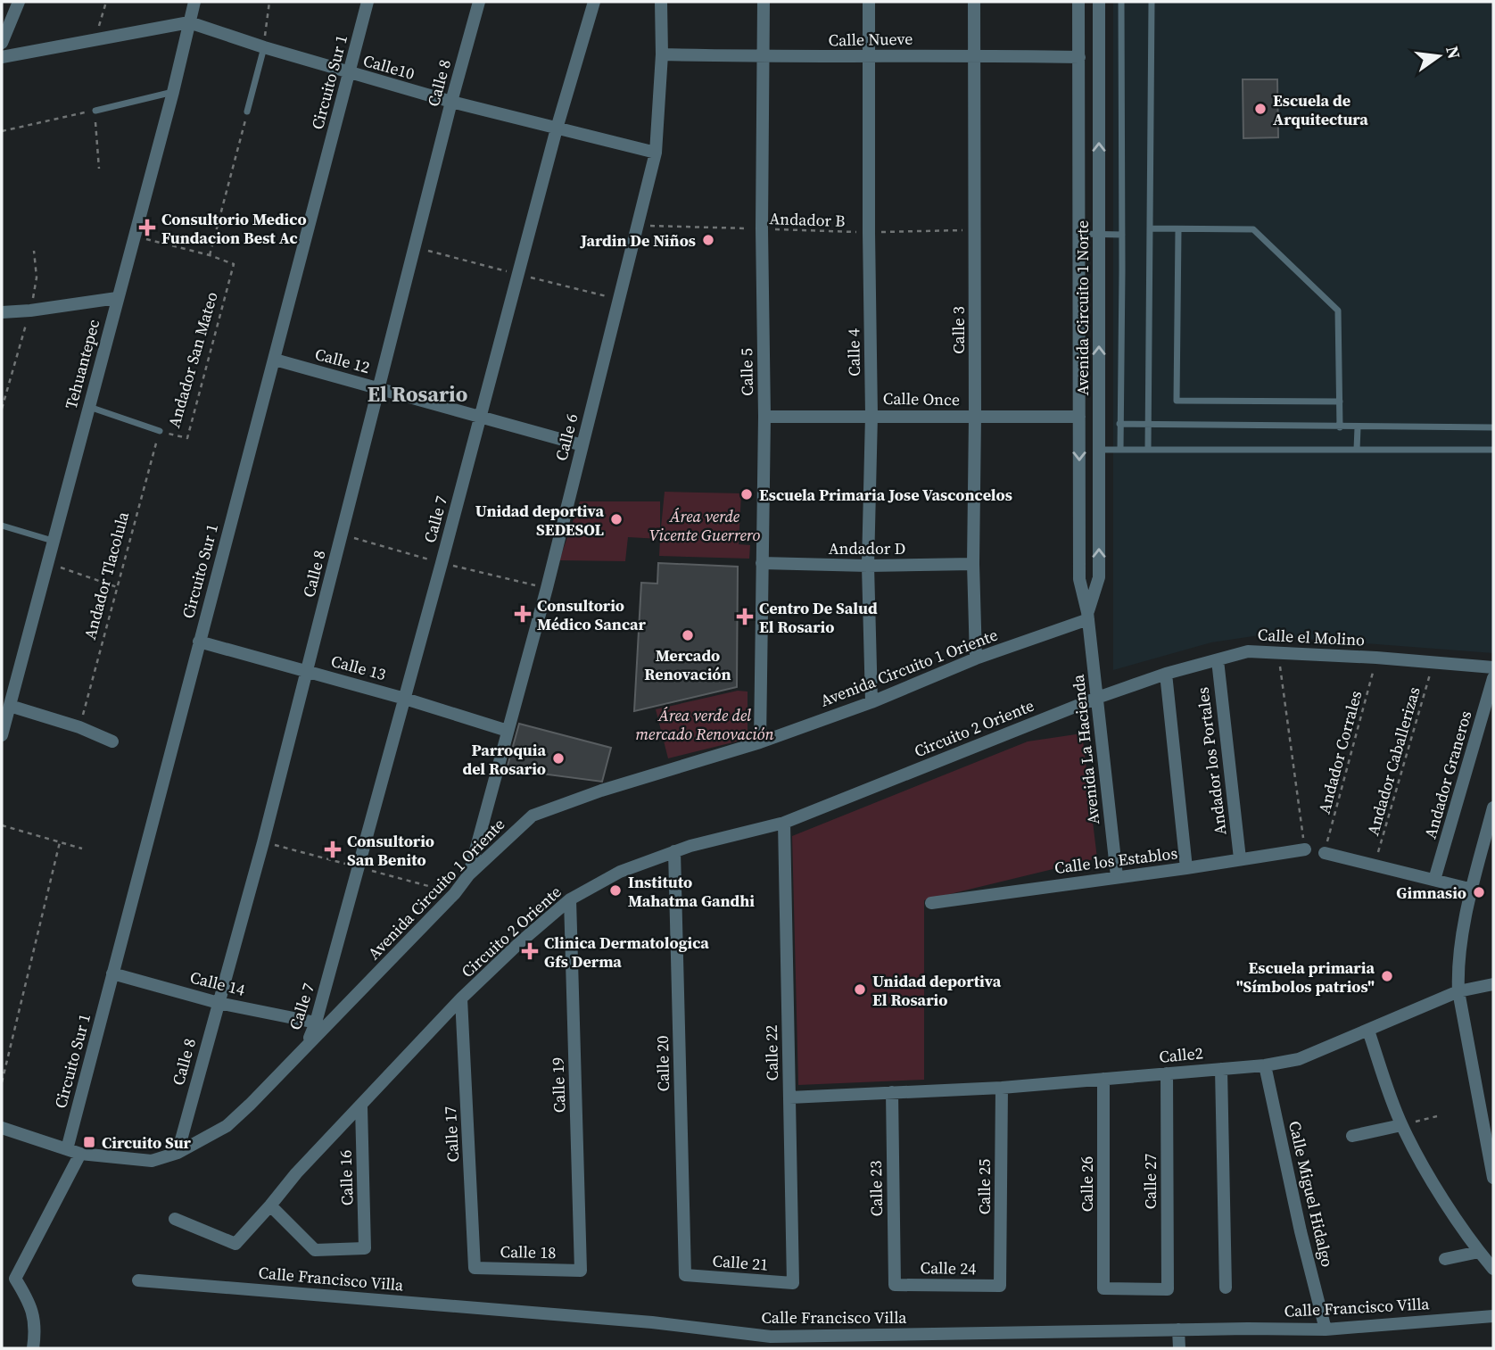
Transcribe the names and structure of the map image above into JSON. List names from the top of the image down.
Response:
{
  "streets": {
    "street": [
      "Calle Nueve",
      "Calle10",
      "Circuito Sur 1",
      "Calle 8",
      "Avenida Circuito 1 Norte",
      "Calle 3",
      "Calle 4",
      "Calle 12",
      "Tehuantepec",
      "Calle 5",
      "Calle Once",
      "Calle 6",
      "Calle 7",
      "Andador D",
      "Calle el Molino",
      "Calle 13",
      "Avenida Circuito 1 Oriente",
      "Circuito 2 Oriente",
      "Avenida La Hacienda",
      "Andador los Portales",
      "Andador Graneros",
      "Calle los Establos",
      "Calle 14",
      "Calle 22",
      "Calle2",
      "Calle 20",
      "Calle 19",
      "Calle 17",
      "Calle 16",
      "Calle 27",
      "Calle 26",
      "Calle 25",
      "Calle 23",
      "Calle Miguel Hidalgo",
      "Calle 18",
      "Calle 21",
      "Calle 24",
      "Calle Francisco Villa"
    ],
    "lane": ["Andador San Mateo"],
    "path": [
      "Andador B",
      "Andador Tlacolula",
      "Andador Corrales",
      "Andador Caballerizas"
    ]
  },
  "crossings": [
    ["Calle Nueve", "Avenida Circuito 1 Norte"],
    ["Calle Nueve", "Calle 3"],
    ["Calle Nueve", "Calle 4"],
    ["Calle Nueve", "Calle 5"],
    ["Calle Nueve", "Calle 6"],
    ["Calle10", "Circuito Sur 1"],
    ["Calle10", "Calle 8"],
    ["Calle10", "Tehuantepec"],
    ["Calle10", "Calle 6"],
    ["Calle10", "Calle 7"],
    ["Circuito Sur 1", "Calle 12"],
    ["Circuito Sur 1", "Calle 13"],
    ["Circuito Sur 1", "Avenida Circuito 1 Oriente"],
    ["Circuito Sur 1", "Calle 14"],
    ["Calle 8", "Calle 12"],
    ["Calle 8", "Calle 13"],
    ["Calle 8", "Avenida Circuito 1 Oriente"],
    ["Calle 8", "Calle 14"],
    ["Andador B", "Calle 3"],
    ["Andador B", "Calle 4"],
    ["Andador B", "Calle 5"],
    ["Andador B", "Calle 6"],
    ["Avenida Circuito 1 Norte", "Calle Once"],
    ["Avenida Circuito 1 Norte", "Avenida Circuito 1 Oriente"],
    ["Avenida Circuito 1 Norte", "Avenida La Hacienda"],
    ["Calle 3", "Calle Once"],
    ["Calle 3", "Andador D"],
    ["Calle 3", "Avenida Circuito 1 Oriente"],
    ["Calle 4", "Calle Once"],
    ["Calle 4", "Andador D"],
    ["Calle 4", "Avenida Circuito 1 Oriente"],
    ["Andador San Mateo", "Tehuantepec"],
    ["Andador San Mateo", "Andador Tlacolula"],
    ["Calle 12", "Calle 6"],
    ["Calle 12", "Calle 7"],
    ["Calle 5", "Calle Once"],
    ["Calle 5", "Andador D"],
    ["Calle 5", "Avenida Circuito 1 Oriente"],
    ["Calle 6", "Calle 13"],
    ["Calle 6", "Avenida Circuito 1 Oriente"],
    ["Calle 7", "Calle 13"],
    ["Calle 7", "Avenida Circuito 1 Oriente"],
    ["Calle 7", "Calle 14"],
    ["Calle el Molino", "Circuito 2 Oriente"],
    ["Calle el Molino", "Avenida La Hacienda"],
    ["Calle el Molino", "Andador Corrales"],
    ["Calle el Molino", "Andador los Portales"],
    ["Calle el Molino", "Andador Caballerizas"],
    ["Avenida Circuito 1 Oriente", "Avenida La Hacienda"],
    ["Circuito 2 Oriente", "Avenida La Hacienda"],
    ["Circuito 2 Oriente", "Calle 22"],
    ["Circuito 2 Oriente", "Calle 20"],
    ["Circuito 2 Oriente", "Calle 19"],
    ["Circuito 2 Oriente", "Calle 17"],
    ["Circuito 2 Oriente", "Calle 16"],
    ["Avenida La Hacienda", "Calle los Establos"],
    ["Andador los Portales", "Calle los Establos"],
    ["Calle 22", "Calle2"],
    ["Calle 22", "Calle 21"],
    ["Calle2", "Calle 27"],
    ["Calle2", "Calle 26"],
    ["Calle2", "Calle 25"],
    ["Calle2", "Calle 23"],
    ["Calle2", "Calle Miguel Hidalgo"],
    ["Calle 20", "Calle 21"],
    ["Calle 19", "Calle 18"],
    ["Calle 17", "Calle 18"],
    ["Calle 27", "Calle 26"],
    ["Calle 25", "Calle 24"],
    ["Calle 23", "Calle 24"],
    ["Calle Miguel Hidalgo", "Calle Francisco Villa"]
  ],
  "districts": ["El Rosario"],
  "parks": ["Área verde Vicente Guerrero", "Área verde del mercado Renovación"],
  "places": {
    "other": [
      "Escuela de Arquitectura",
      "Jardin De Niños",
      "Escuela Primaria Jose Vasconcelos",
      "Unidad deportiva SEDESOL",
      "Mercado Renovación",
      "Parroquia del Rosario",
      "Instituto Mahatma Gandhi",
      "Gimnasio",
      "Escuela primaria \"Símbolos patrios\"",
      "Unidad deportiva El Rosario"
    ],
    "health": [
      "Consultorio Medico Fundacion Best Ac",
      "Consultorio Médico Sancar",
      "Centro De Salud El Rosario",
      "Consultorio San Benito",
      "Clinica Dermatologica Gfs Derma"
    ],
    "transit": ["Circuito Sur"]
  },
  "north": "right"
}
